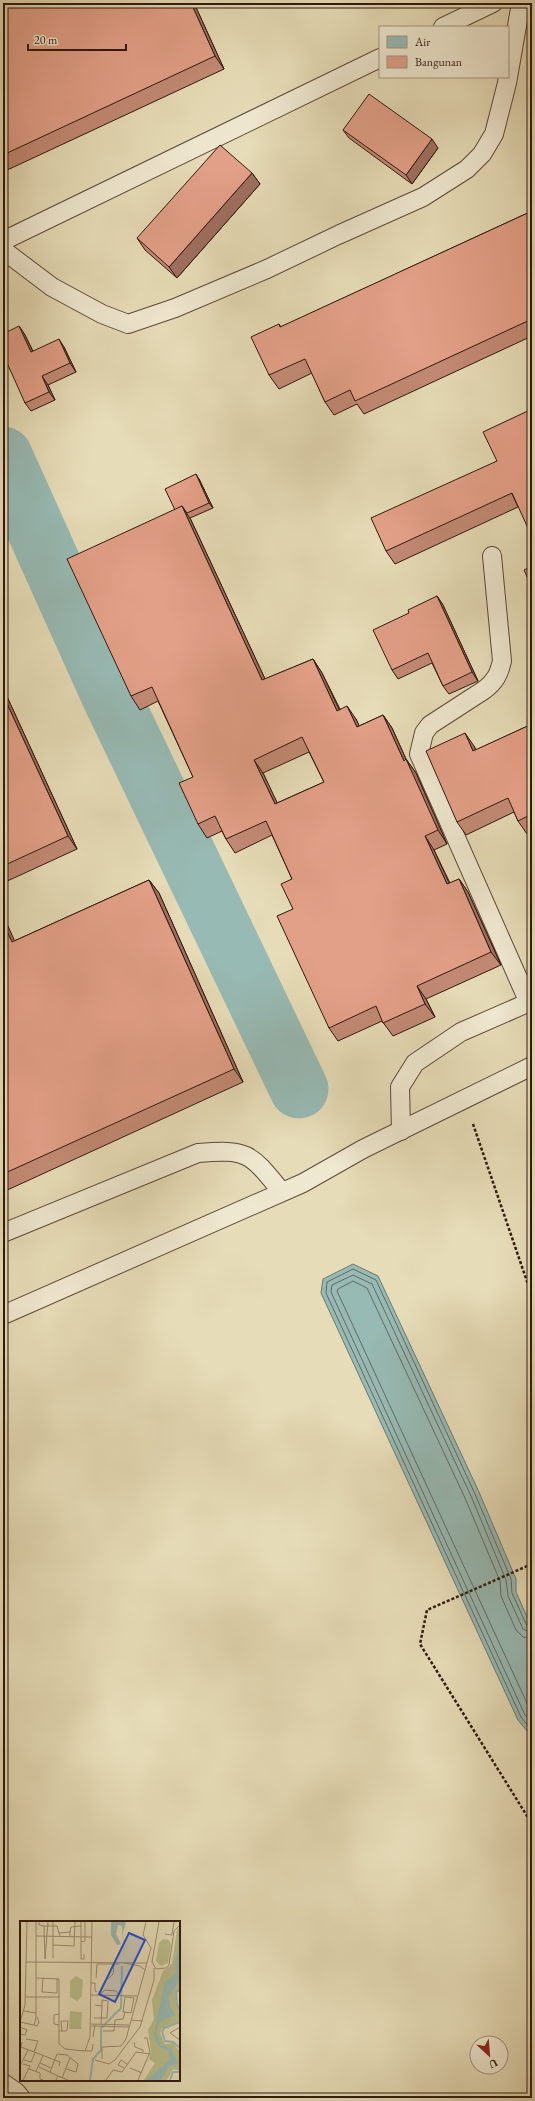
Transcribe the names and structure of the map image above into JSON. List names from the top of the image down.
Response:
{
  "legend": ["Air", "Bangunan"],
  "scale_bar": "20 m",
  "north": "bottom right"
}
